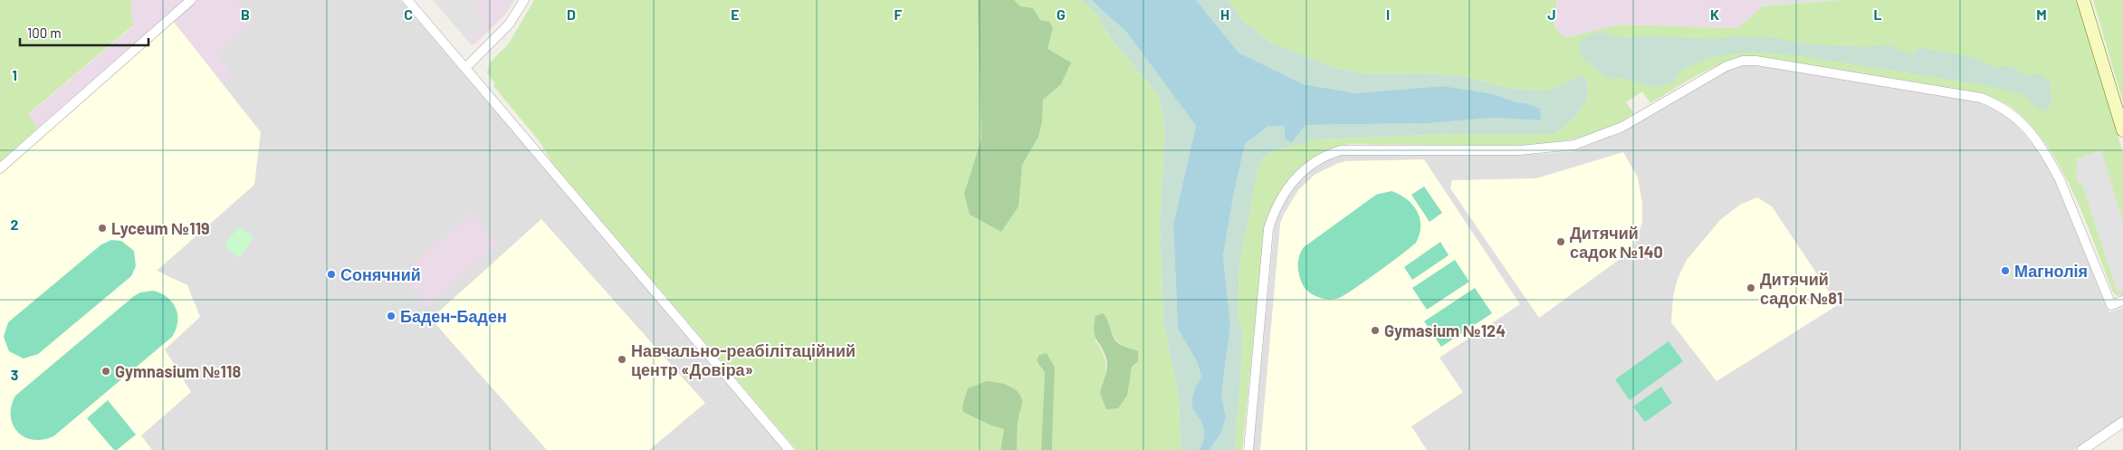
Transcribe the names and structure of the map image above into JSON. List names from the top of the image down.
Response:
{
  "places": [
    "Lyceum №119",
    "Дитячий садок №140",
    "Магнолія",
    "Сонячний",
    "Дитячий садок №81",
    "Баден-Баден",
    "Gymasium №124",
    "Навчально-реабілітаційний центр «Довіра»",
    "Gymnasium №118"
  ],
  "scale_bar": "100 m",
  "grid": {
    "columns": [
      "B",
      "C",
      "D",
      "E",
      "F",
      "G",
      "H",
      "I",
      "J",
      "K",
      "L",
      "M"
    ],
    "rows": ["1", "2", "3"]
  }
}
